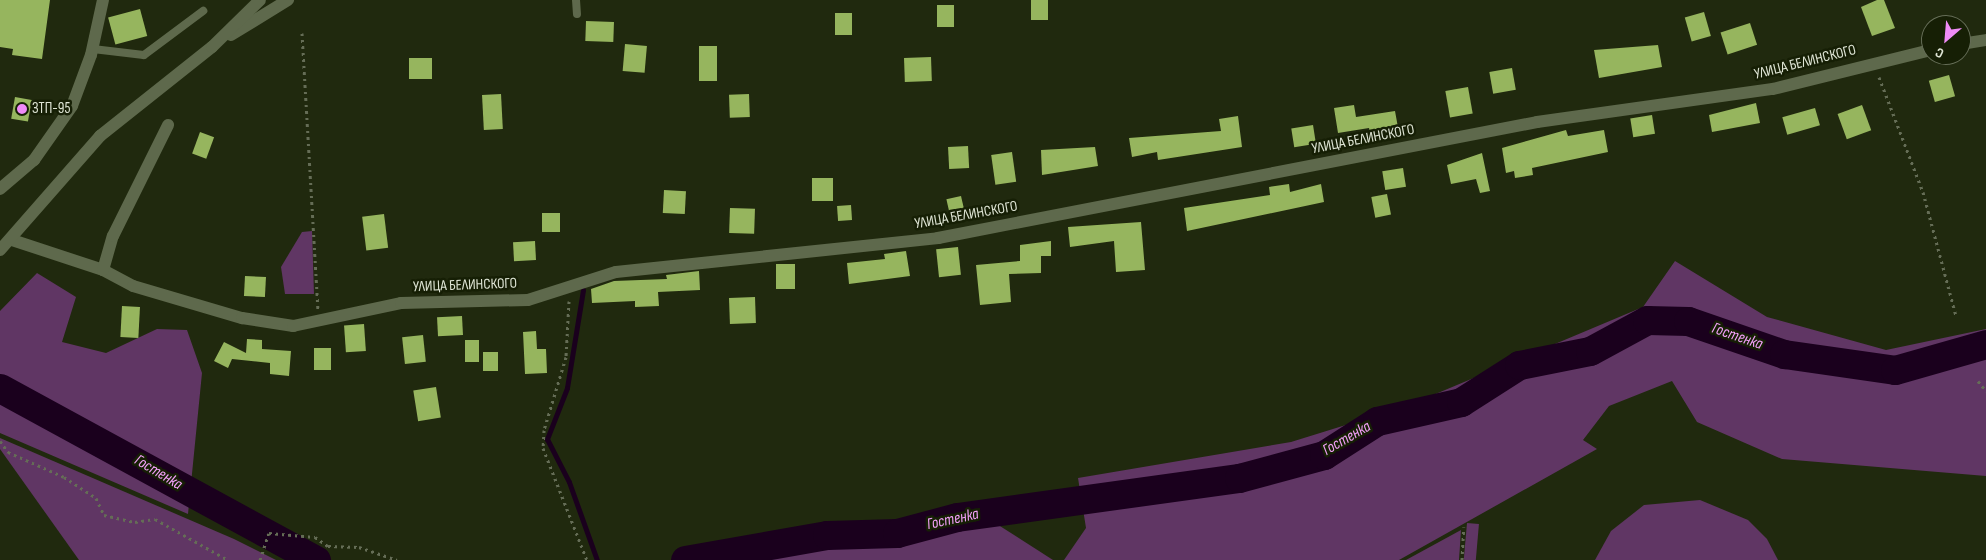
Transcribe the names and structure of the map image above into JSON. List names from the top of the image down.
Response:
{
  "streets": {
    "street": ["УЛИЦА БЕЛИНСКОГО"]
  },
  "water": ["Гостенка"],
  "places": ["ЗТП-95"],
  "north": "bottom left"
}
